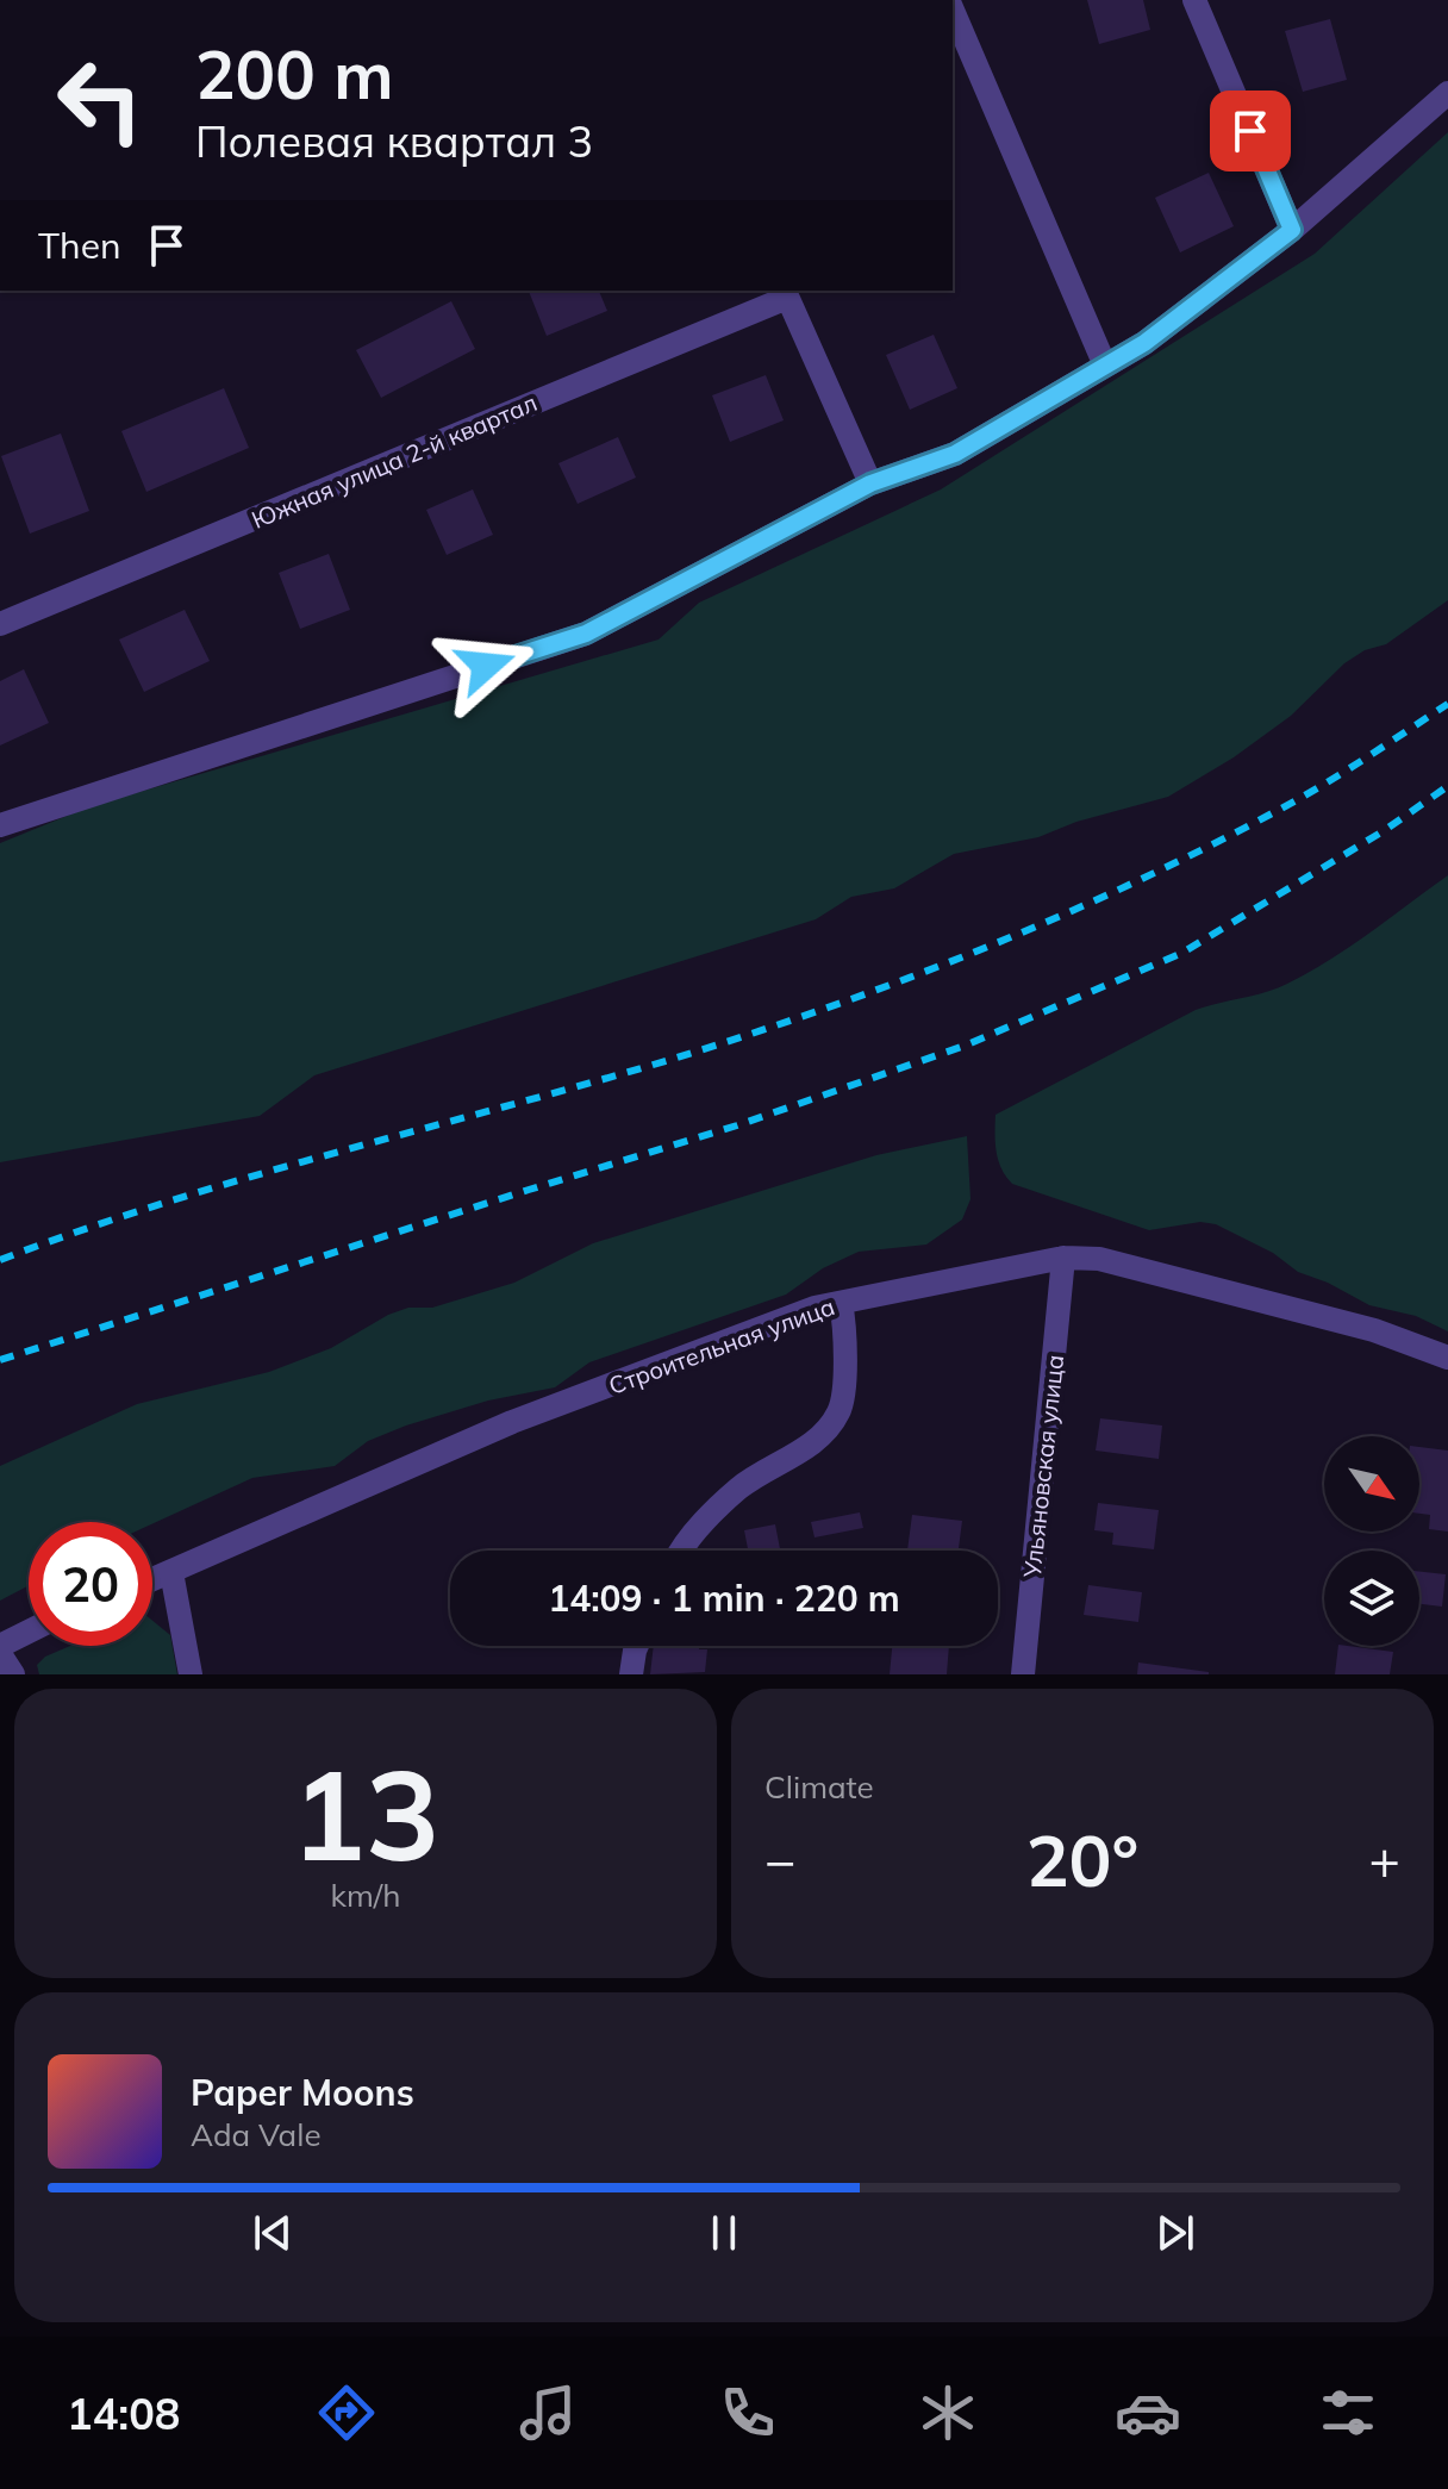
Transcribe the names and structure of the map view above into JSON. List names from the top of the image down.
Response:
{
  "streets": {
    "street": ["Южная улица 2-й квартал", "Строительная улица", "Ульяновская улица"]
  },
  "crossings": [
    ["Строительная улица", "Ульяновская улица"]
  ],
  "north": "bottom right",
  "page": {
    "turn": ["200 m", "Полевая квартал 3"],
    "then": "Then",
    "limit": "20",
    "trip": "14:09 · 1 min · 220 m",
    "tile": [
      ["13", "km/h"],
      "Climate"
    ],
    "heat": ["−", "20°", "+"],
    "song": ["Paper Moons", "Ada Vale"],
    "tabs": "14:08"
  }
}
